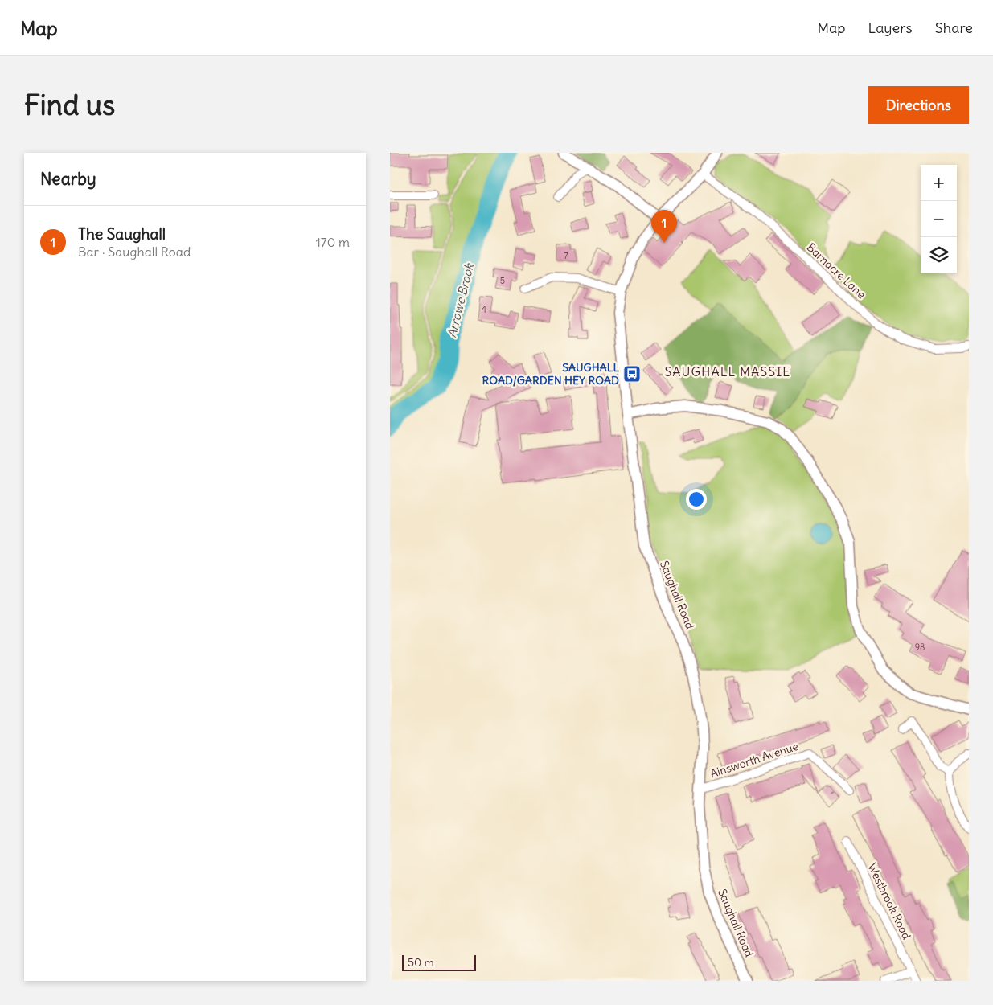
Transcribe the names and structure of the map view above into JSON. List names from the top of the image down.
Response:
{
  "streets": {
    "street": [
      "Barnacre Lane",
      "Saughall Road",
      "Ainsworth Avenue",
      "Westbrook Road"
    ]
  },
  "crossings": [
    ["Barnacre Lane", "Saughall Road"],
    ["Saughall Road", "Ainsworth Avenue"]
  ],
  "districts": ["SAUGHALL MASSIE"],
  "water": ["Arrowe Brook"],
  "places": {
    "bus stop": ["SAUGHALL ROAD/GARDEN HEY ROAD"]
  },
  "house_numbers": [
    "7",
    "5",
    "4",
    "98"
  ],
  "scale_bar": "50 m",
  "page": {
    "header": "Map",
    "nav": ["Map", "Layers", "Share"],
    "buttons": "Directions",
    "title": "Find us",
    "heading": "Nearby",
    "map_buttons": ["+", "−"],
    "list": [
      {
        "mark": "1",
        "name": "The Saughall",
        "note": "Bar · Saughall Road",
        "value": "170 m"
      }
    ],
    "pins": "1",
    "scale": "50 m"
  }
}
